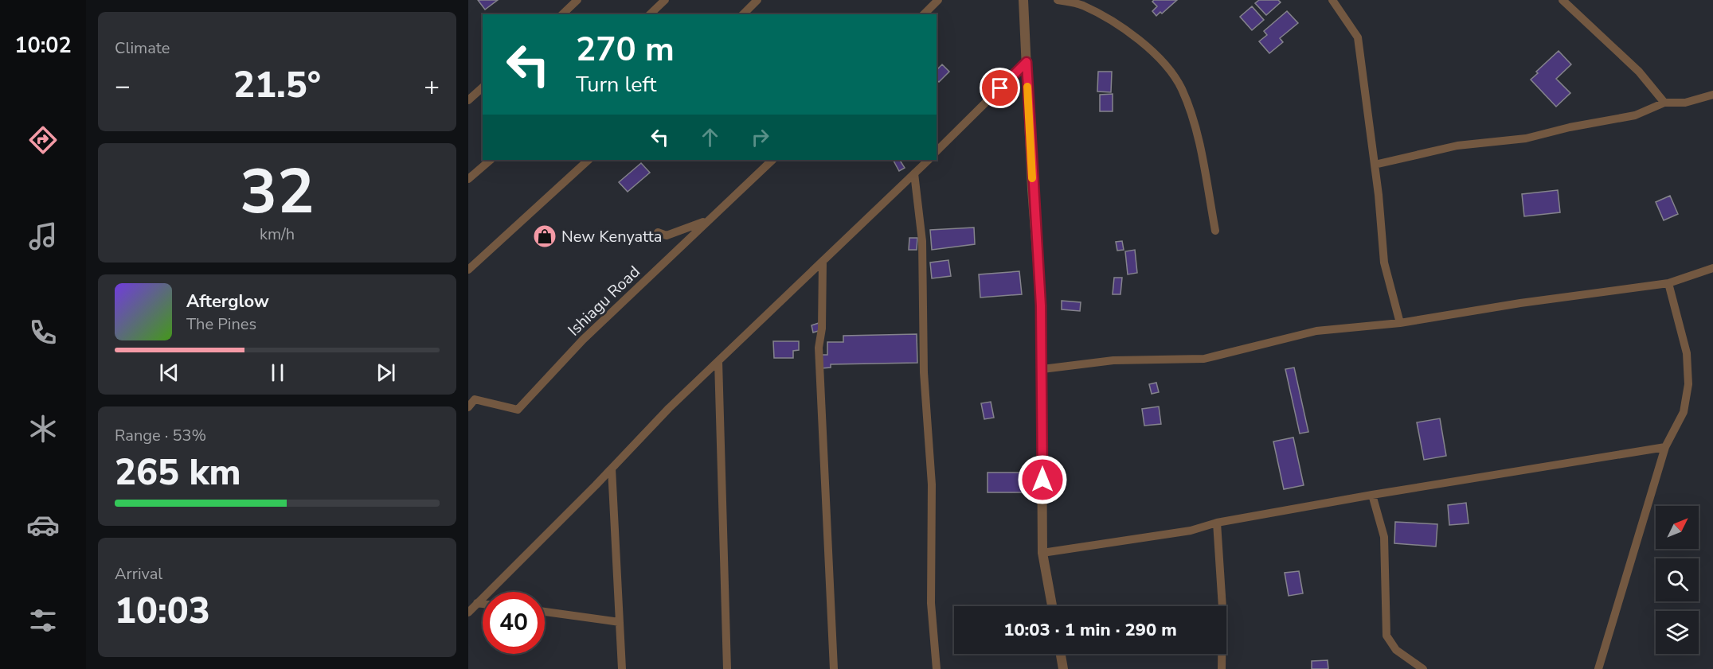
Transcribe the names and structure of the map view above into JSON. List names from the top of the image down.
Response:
{
  "streets": {
    "street": ["Ishiagu Road"]
  },
  "places": {
    "shop": ["New Kenyatta"]
  },
  "north": "top right",
  "page": {
    "tabs": "10:02",
    "tile": [
      "Climate",
      ["32", "km/h"],
      ["Range · 53%", "265 km"],
      ["Arrival", "10:03"]
    ],
    "turn": ["270 m", "Turn left"],
    "heat": ["−", "21.5°", "+"],
    "song": ["Afterglow", "The Pines"],
    "limit": "40",
    "trip": "10:03 · 1 min · 290 m"
  }
}
